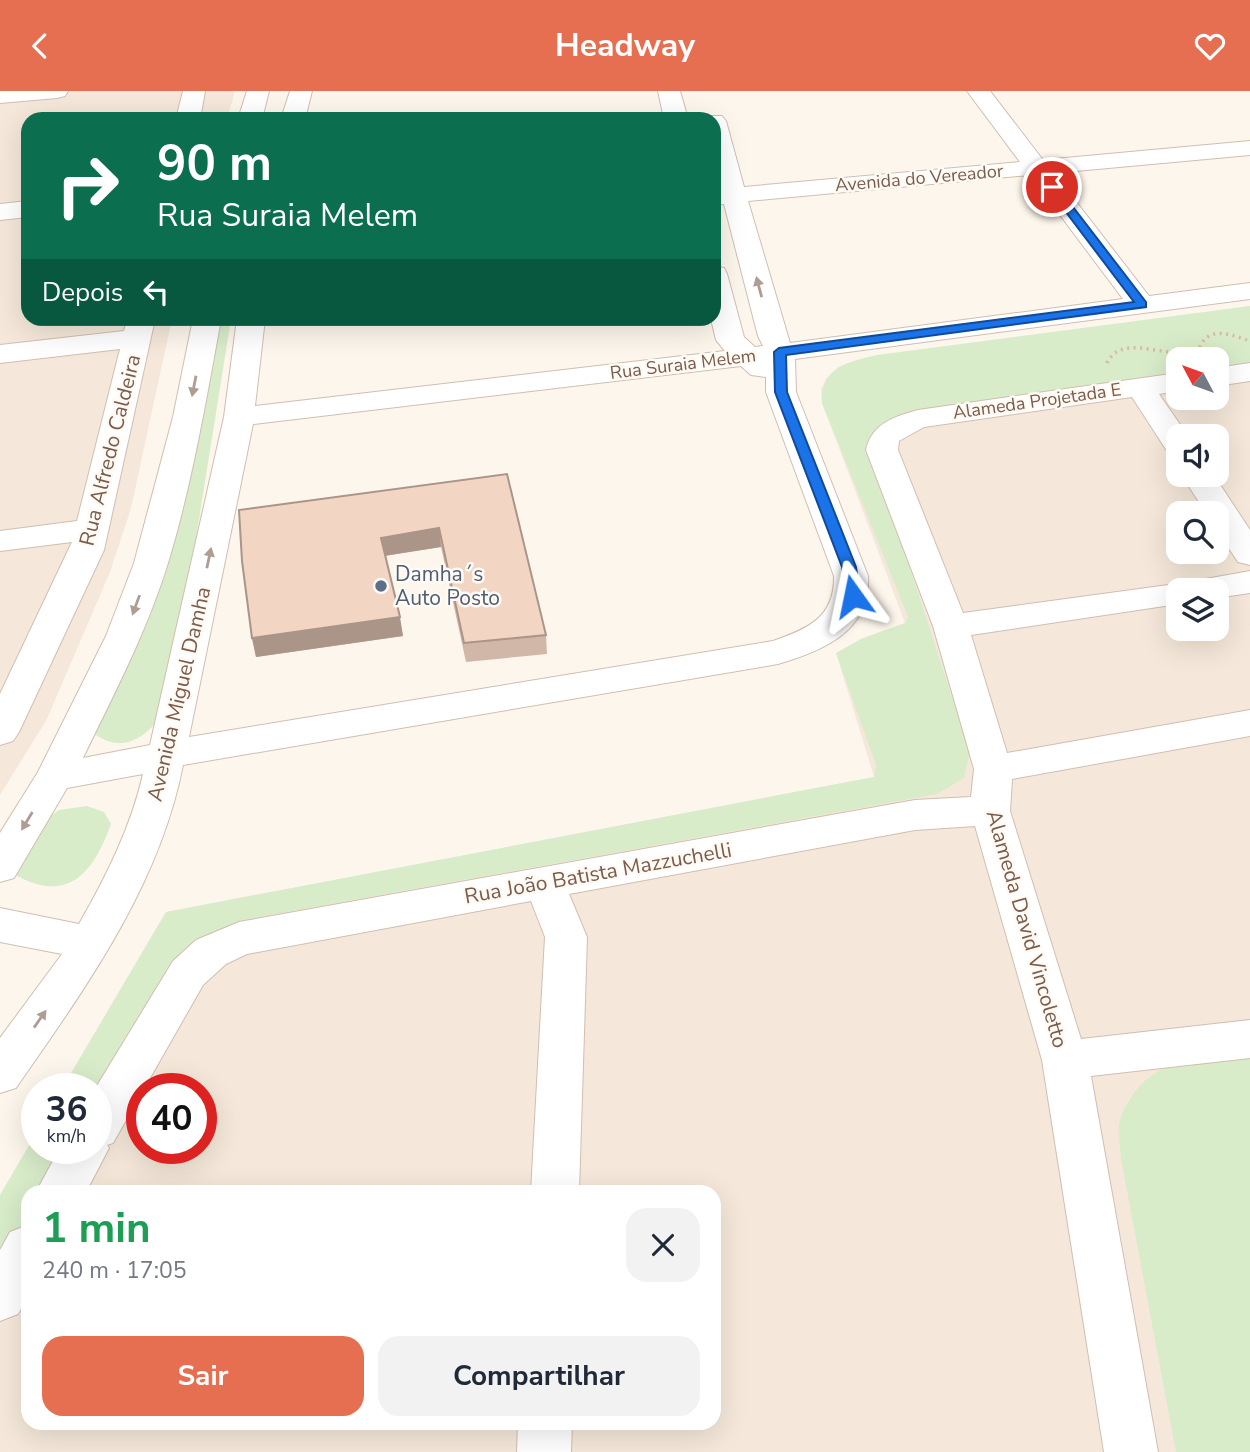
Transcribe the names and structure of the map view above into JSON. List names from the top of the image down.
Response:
{
  "streets": {
    "street": [
      "Avenida do Vereador",
      "Rua Suraia Melem",
      "Alameda Projetada E",
      "Rua Alfredo Caldeira",
      "Avenida Miguel Damha",
      "Rua João Batista Mazzuchelli",
      "Alameda David Vincoletto"
    ]
  },
  "crossings": [
    ["Rua Suraia Melem", "Avenida Miguel Damha"],
    ["Alameda Projetada E", "Alameda David Vincoletto"],
    ["Rua João Batista Mazzuchelli", "Alameda David Vincoletto"]
  ],
  "places": ["Damha´s Auto Posto"],
  "north": "top left",
  "page": {
    "header": "Headway",
    "turn": ["90 m", "Rua Suraia Melem"],
    "then": "Depois",
    "speed": "36 km/h",
    "limit": "40",
    "heading": ["1 min", "240 m · 17:05"],
    "buttons": ["Sair", "Compartilhar"]
  }
}
